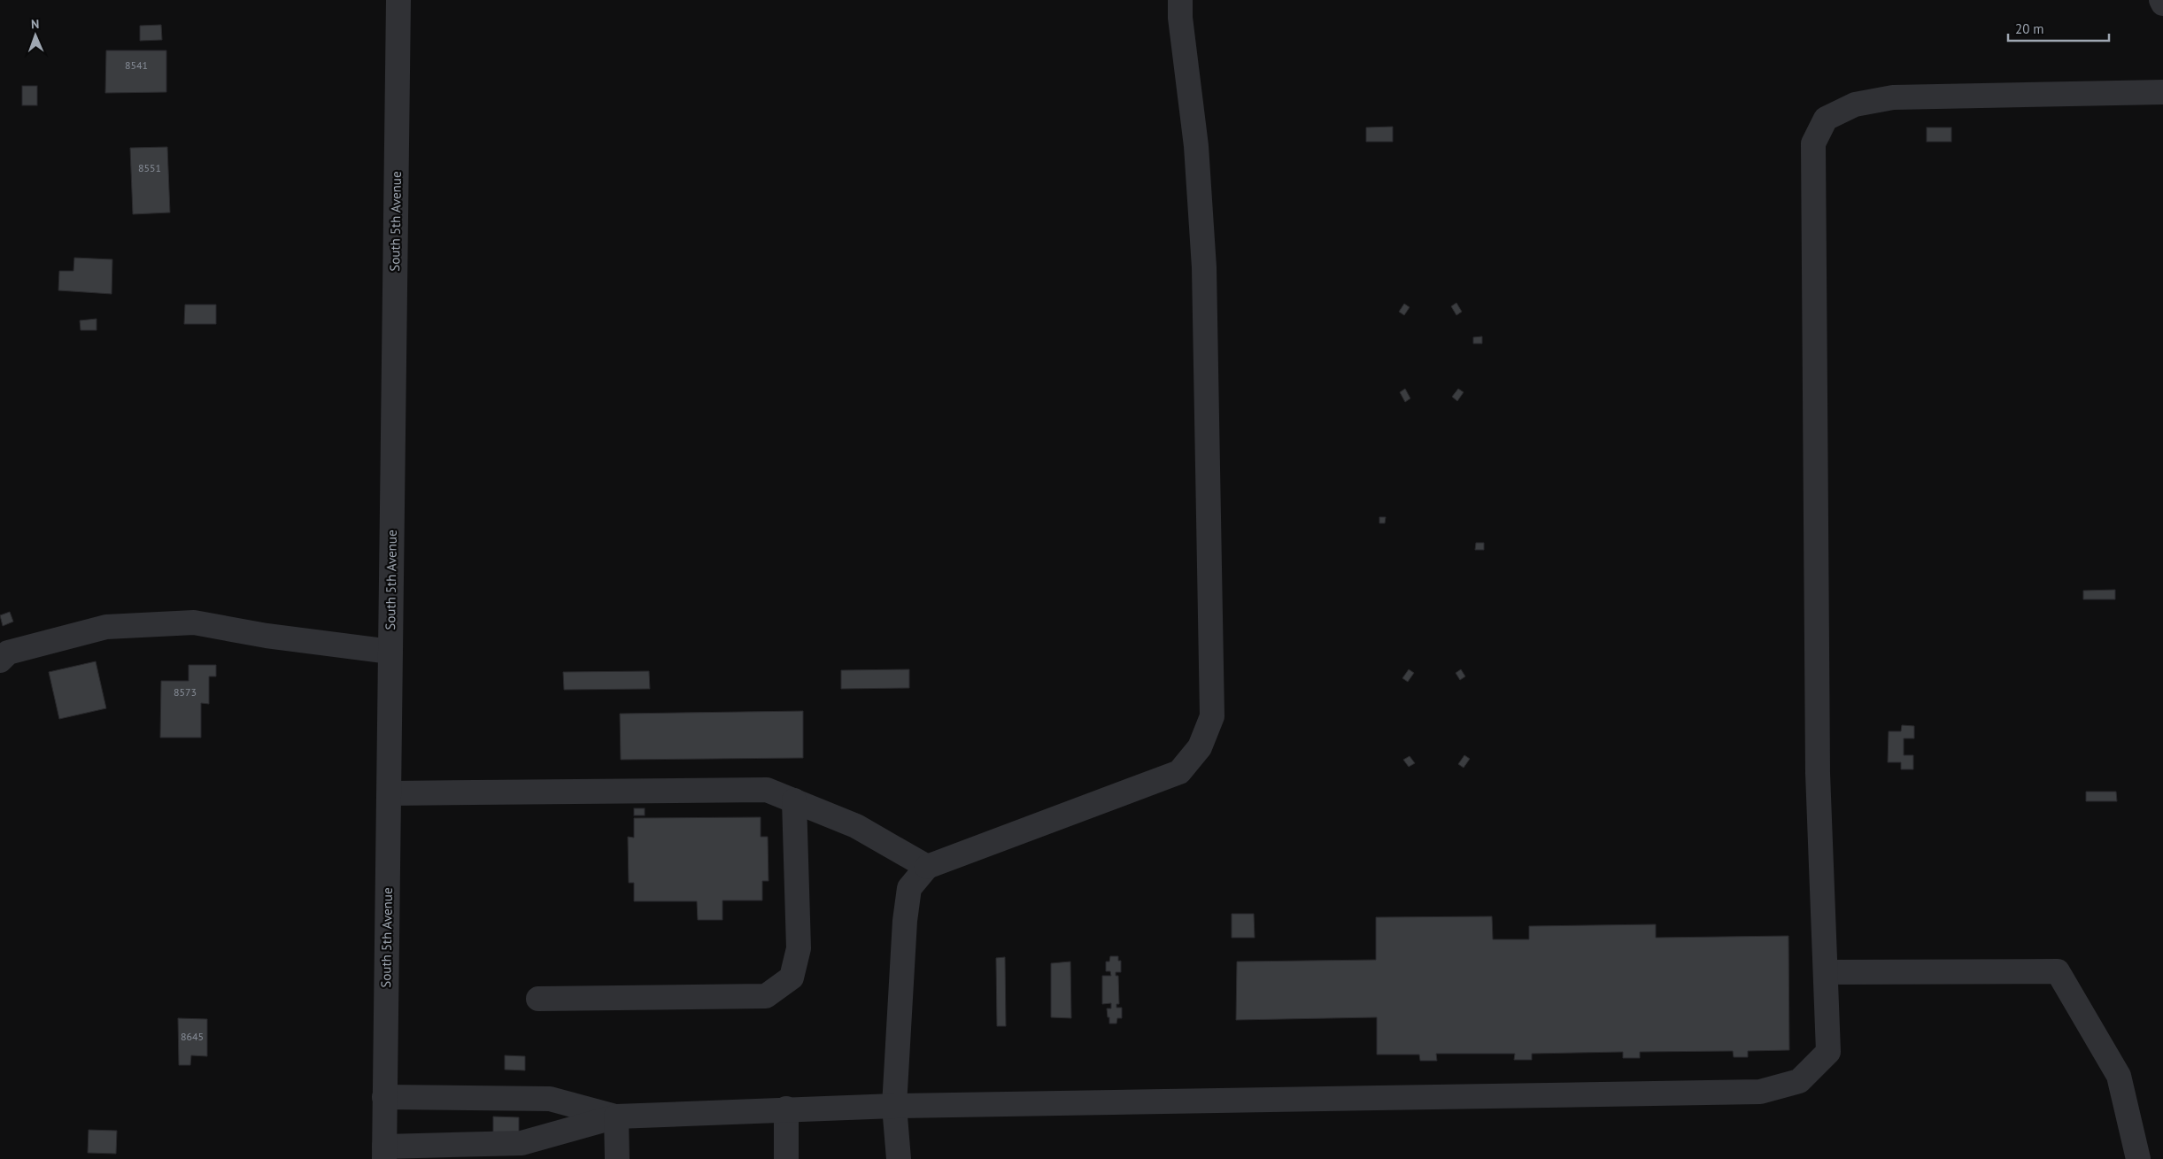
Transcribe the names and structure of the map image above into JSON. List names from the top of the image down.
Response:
{
  "streets": {
    "street": ["South 5th Avenue"]
  },
  "house_numbers": [
    "8541",
    "8551",
    "8573",
    "8645"
  ],
  "scale_bar": "20 m",
  "north": "top"
}
